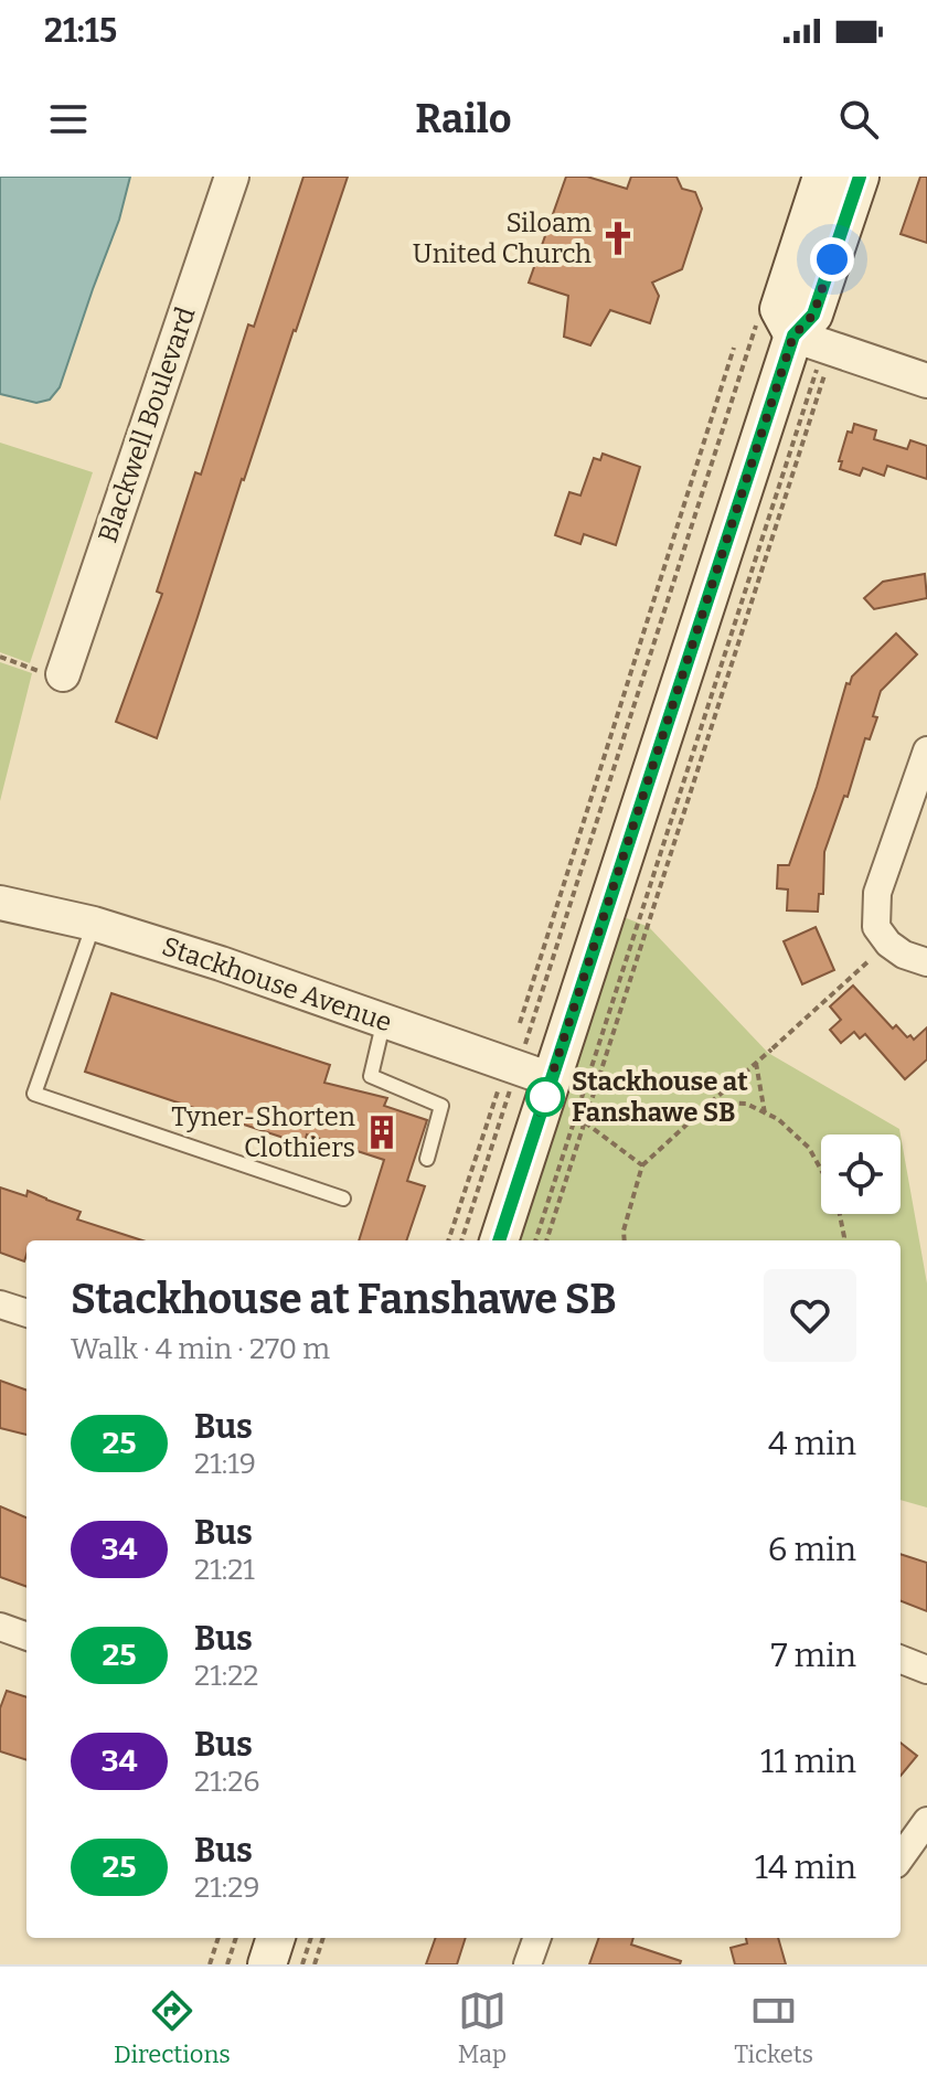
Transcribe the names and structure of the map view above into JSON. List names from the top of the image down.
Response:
{
  "streets": {
    "street": ["Blackwell Boulevard", "Stackhouse Avenue"]
  },
  "places": {
    "church": ["Siloam United Church"],
    "other": ["Stackhouse at Fanshawe SB"],
    "building": ["Tyner-Shorten Clothiers"]
  },
  "lines": ["bus line 25"],
  "page": {
    "status": "21:15",
    "header": "Railo",
    "heading": ["Stackhouse at Fanshawe SB", "Walk · 4 min · 270 m"],
    "list": [
      {
        "mark": "25",
        "name": "Bus",
        "note": "21:19",
        "value": "4 min"
      },
      {
        "mark": "34",
        "name": "Bus",
        "note": "21:21",
        "value": "6 min"
      },
      {
        "mark": "25",
        "name": "Bus",
        "note": "21:22",
        "value": "7 min"
      },
      {
        "mark": "34",
        "name": "Bus",
        "note": "21:26",
        "value": "11 min"
      },
      {
        "mark": "25",
        "name": "Bus",
        "note": "21:29",
        "value": "14 min"
      }
    ],
    "tabs": ["Directions", "Map", "Tickets"]
  }
}
